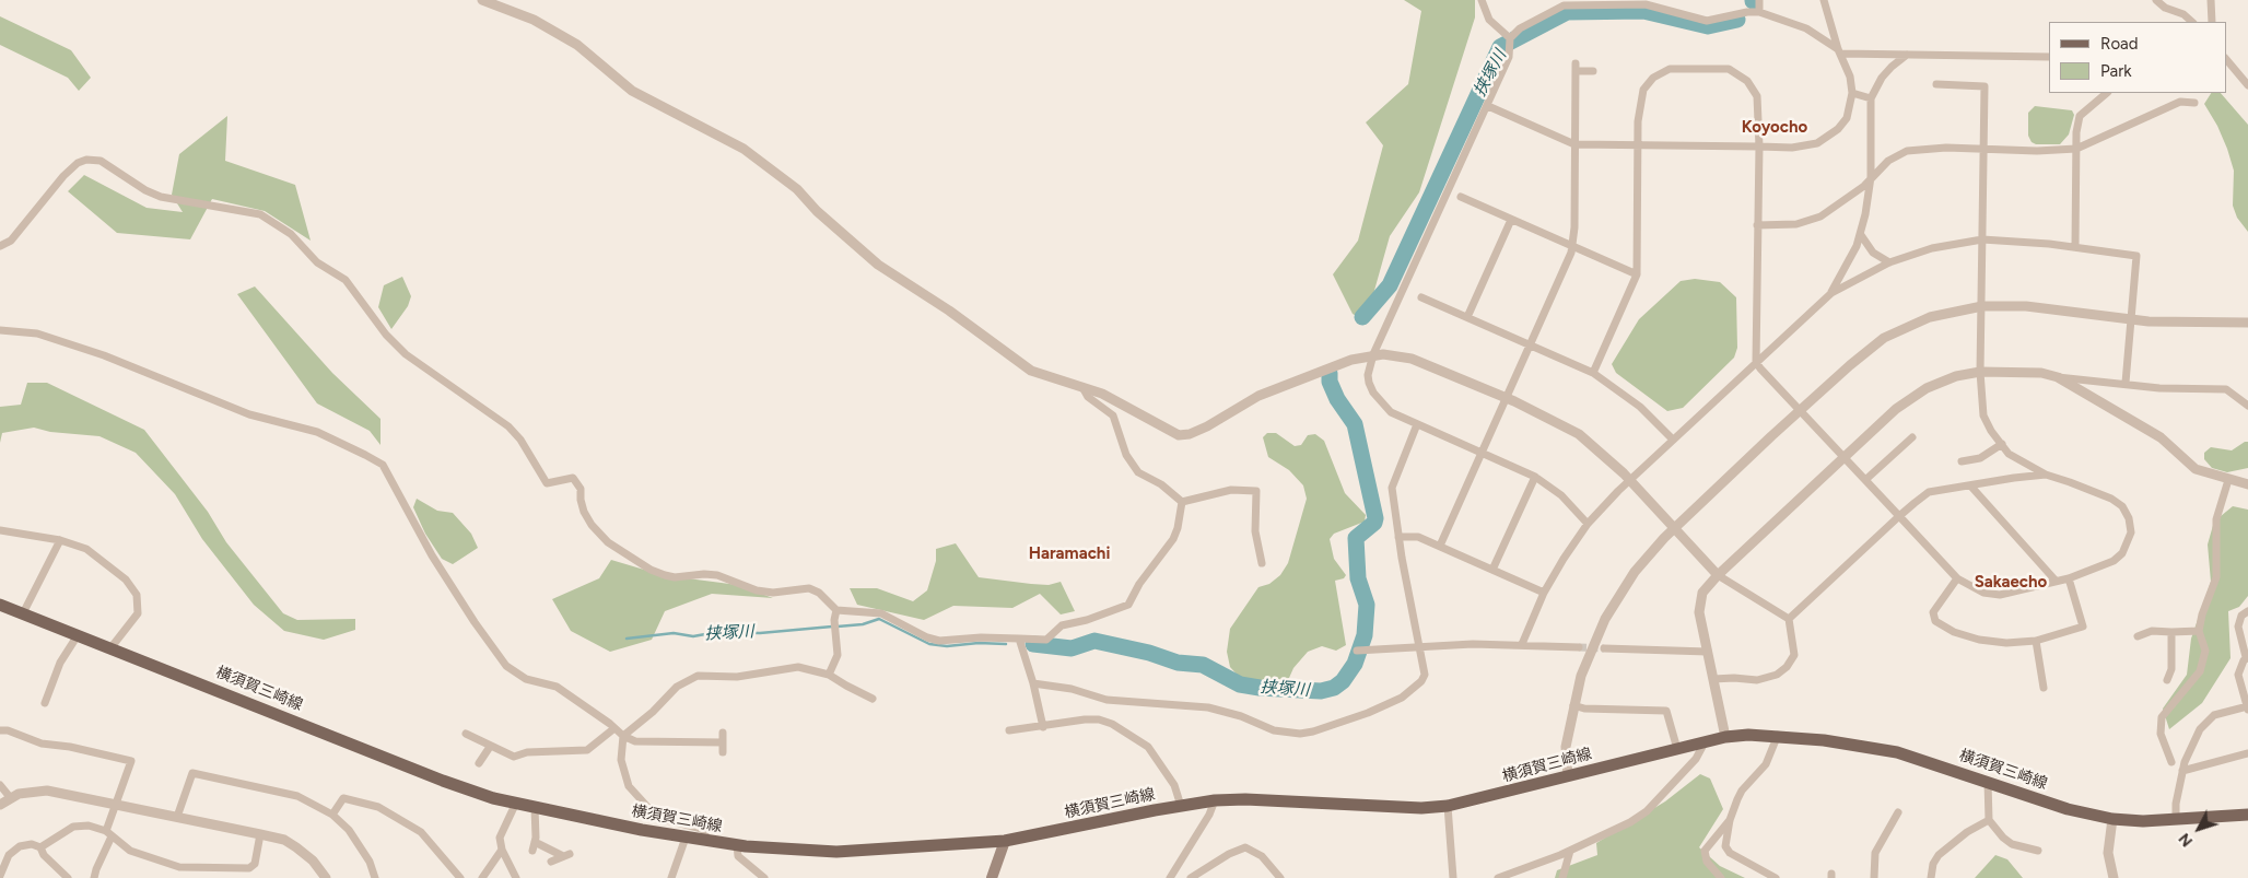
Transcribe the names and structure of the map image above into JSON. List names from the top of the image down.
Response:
{
  "streets": {
    "main road": ["横須賀三崎線"]
  },
  "districts": ["Koyocho", "Haramachi", "Sakaecho"],
  "water": ["挟塚川"],
  "legend": ["Road", "Park"],
  "north": "bottom left"
}
